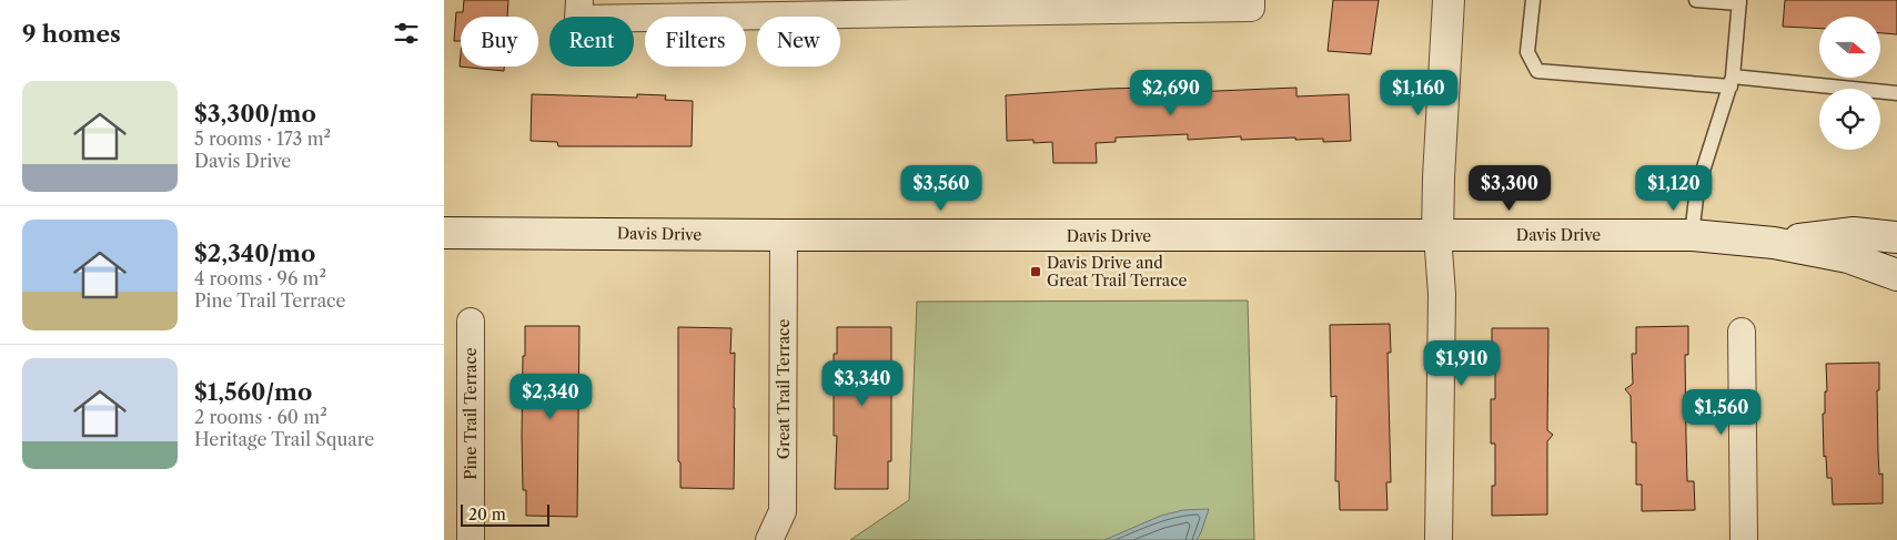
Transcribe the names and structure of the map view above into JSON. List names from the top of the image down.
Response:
{
  "streets": {
    "main road": ["Davis Drive"],
    "street": ["Great Trail Terrace", "Pine Trail Terrace"]
  },
  "crossings": [
    ["Davis Drive", "Great Trail Terrace"]
  ],
  "places": {
    "transit": ["Davis Drive and Great Trail Terrace"]
  },
  "scale_bar": "20 m",
  "north": "right",
  "page": {
    "heading": "9 homes",
    "chip": [
      "Buy",
      "Rent",
      "Filters",
      "New"
    ],
    "list": [
      {
        "name": "$3,300/mo",
        "note": "5 rooms · 173 m² · Davis Drive"
      },
      {
        "name": "$2,340/mo",
        "note": "4 rooms · 96 m² · Pine Trail Terrace"
      },
      {
        "name": "$1,560/mo",
        "note": "2 rooms · 60 m² · Heritage Trail Square"
      }
    ],
    "price": [
      "$2,690",
      "$1,160",
      "$3,560",
      "$3,300",
      "$1,120",
      "$1,910",
      "$3,340",
      "$2,340",
      "$1,560"
    ],
    "scale": "20 m"
  }
}
